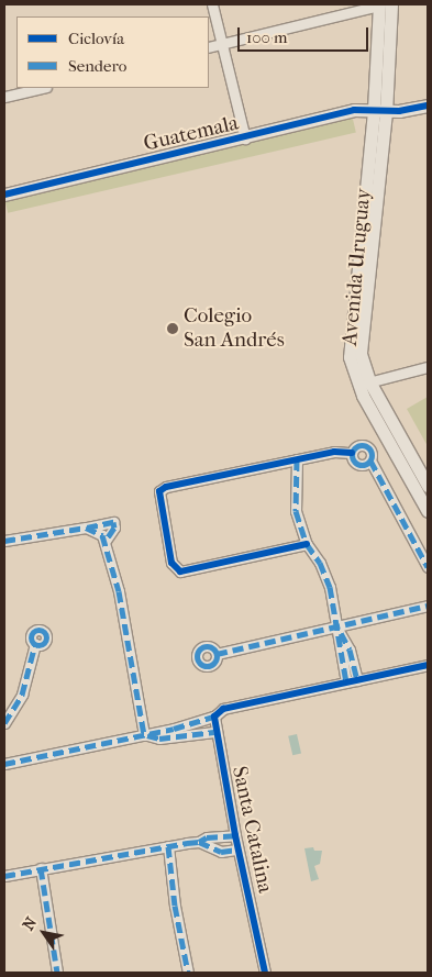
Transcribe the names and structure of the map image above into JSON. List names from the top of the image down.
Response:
{
  "streets": {
    "main road": ["Guatemala", "Avenida Uruguay"],
    "street": ["Santa Catalina"]
  },
  "crossings": [
    ["Guatemala", "Avenida Uruguay"]
  ],
  "places": ["Colegio San Andrés"],
  "legend": ["Ciclovía", "Sendero"],
  "scale_bar": "100 m",
  "north": "top left"
}
